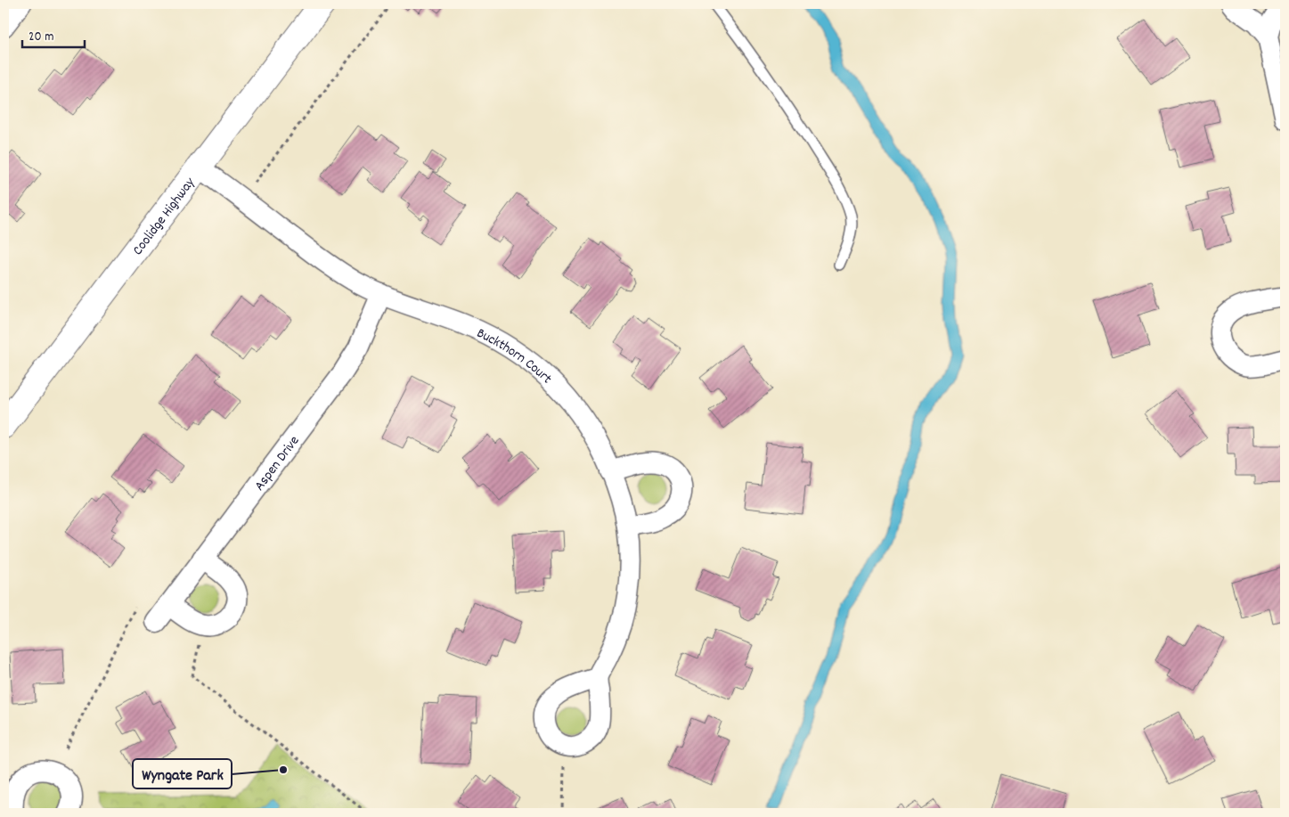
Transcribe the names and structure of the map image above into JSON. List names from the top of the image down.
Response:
{
  "streets": {
    "street": ["Coolidge Highway", "Buckthorn Court", "Aspen Drive"]
  },
  "crossings": [
    ["Coolidge Highway", "Buckthorn Court"],
    ["Buckthorn Court", "Aspen Drive"]
  ],
  "places": ["Wyngate Park"],
  "scale_bar": "20 m"
}
